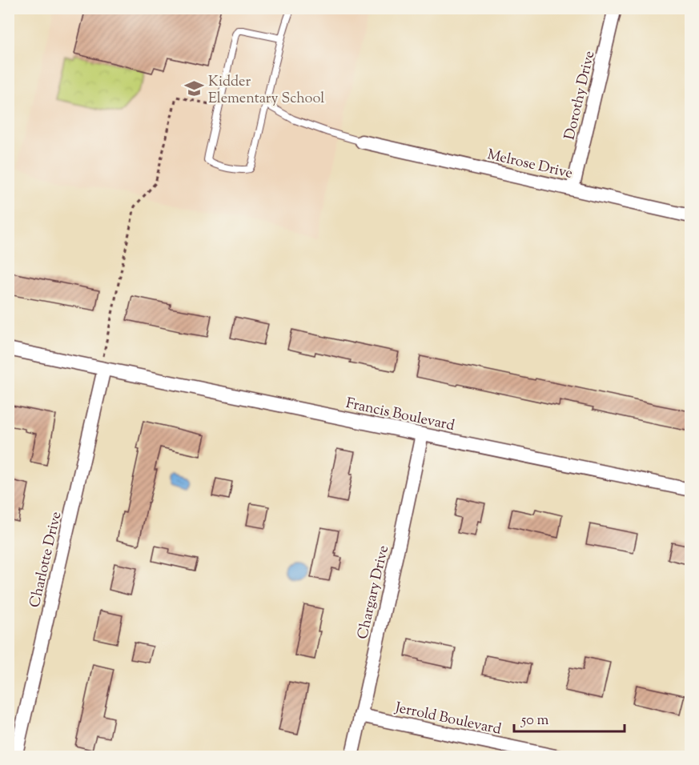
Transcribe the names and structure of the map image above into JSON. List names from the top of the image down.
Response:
{
  "streets": {
    "street": [
      "Dorothy Drive",
      "Melrose Drive",
      "Francis Boulevard",
      "Charlotte Drive",
      "Chargary Drive",
      "Jerrold Boulevard"
    ]
  },
  "crossings": [
    ["Dorothy Drive", "Melrose Drive"],
    ["Francis Boulevard", "Charlotte Drive"],
    ["Francis Boulevard", "Chargary Drive"],
    ["Chargary Drive", "Jerrold Boulevard"]
  ],
  "places": {
    "school or university": ["Kidder Elementary School"]
  },
  "scale_bar": "50 m"
}
